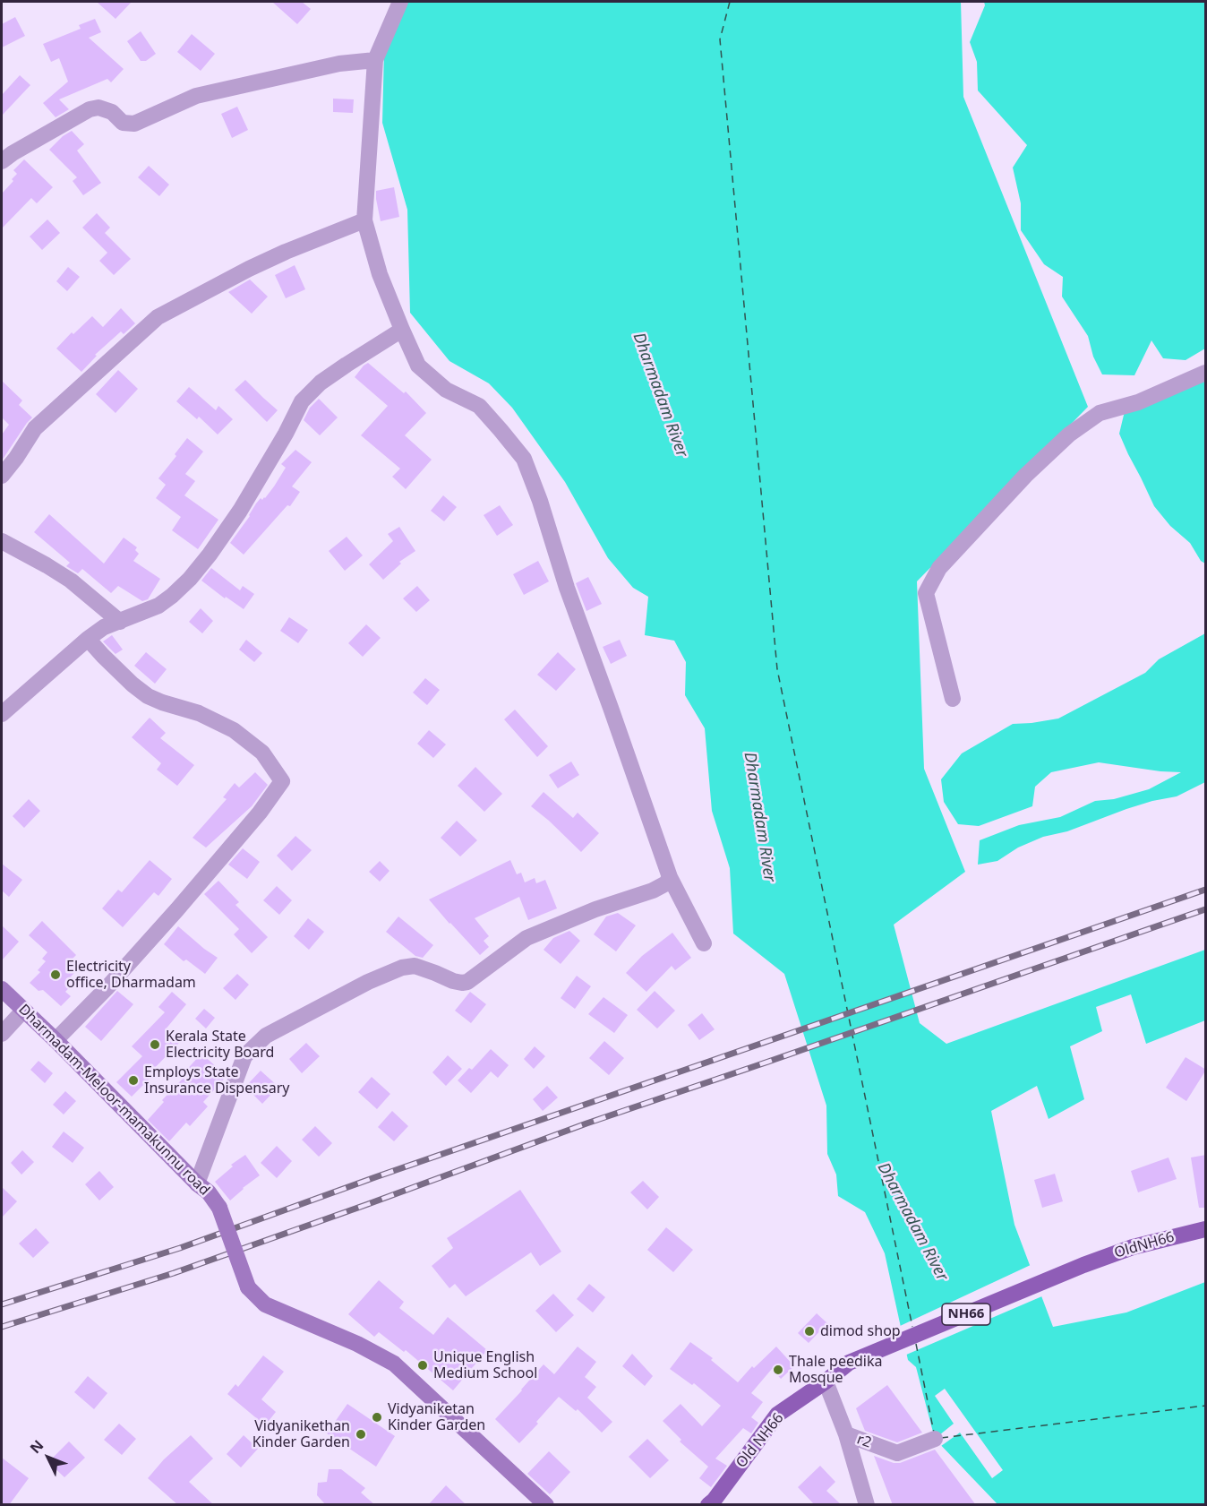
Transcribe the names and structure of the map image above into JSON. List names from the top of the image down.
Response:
{
  "streets": {
    "main road": [
      "Dharmadam-Meloor-mamakunnu road",
      "OldNH66",
      "NH66",
      "Old NH66"
    ],
    "street": ["r2"]
  },
  "crossings": [
    ["OldNH66", "Old NH66"],
    ["Old NH66", "r2"]
  ],
  "water": ["Dharmadam River"],
  "places": [
    "Electricity office, Dharmadam",
    "Kerala State Electricity Board",
    "Employs State Insurance Dispensary",
    "dimod shop",
    "Unique English Medium School",
    "Thale peedika Mosque",
    "Vidyaniketan Kinder Garden",
    "Vidyanikethan Kinder Garden"
  ],
  "north": "top left"
}
